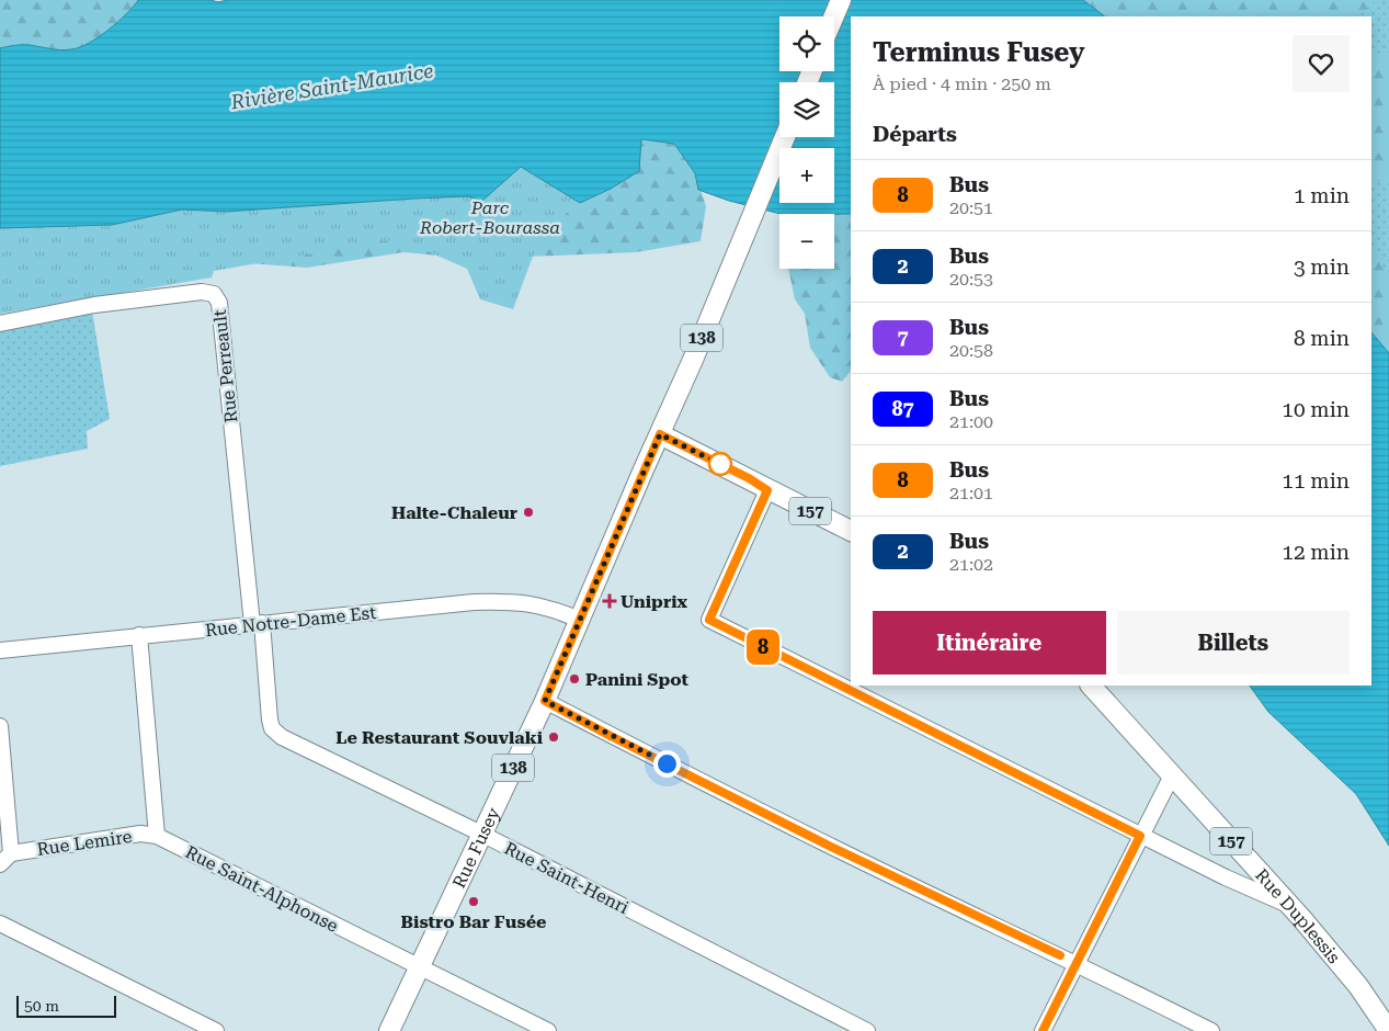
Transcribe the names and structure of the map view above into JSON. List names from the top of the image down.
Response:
{
  "streets": {
    "main road": [
      "138",
      "157",
      "Rue Fusey",
      "Rue Duplessis"
    ],
    "street": [
      "Rue Perreault",
      "Rue Notre-Dame Est",
      "Rue Lemire",
      "Rue Saint-Henri",
      "Rue Saint-Alphonse"
    ]
  },
  "crossings": [
    ["Rue Perreault", "Rue Notre-Dame Est"],
    ["Rue Perreault", "Rue Saint-Henri"],
    ["157", "Rue Fusey"],
    ["Rue Notre-Dame Est", "Rue Fusey"],
    ["Rue Notre-Dame Est", "Rue Saint-Henri"],
    ["Rue Lemire", "Rue Saint-Alphonse"],
    ["Rue Fusey", "Rue Saint-Henri"],
    ["Rue Fusey", "Rue Saint-Alphonse"]
  ],
  "water": ["Rivière Saint-Maurice"],
  "parks": ["Parc Robert-Bourassa"],
  "places": {
    "other": [
      "Halte-Chaleur",
      "Panini Spot",
      "Le Restaurant Souvlaki",
      "Bistro Bar Fusée"
    ],
    "health": ["Uniprix"]
  },
  "lines": ["bus line 8"],
  "scale_bar": "50 m",
  "page": {
    "on_map": "8",
    "map_buttons": ["+", "−"],
    "heading": [
      ["Terminus Fusey", "À pied · 4 min · 250 m"],
      "Départs"
    ],
    "list": [
      {
        "mark": "8",
        "name": "Bus",
        "note": "20:51",
        "value": "1 min"
      },
      {
        "mark": "2",
        "name": "Bus",
        "note": "20:53",
        "value": "3 min"
      },
      {
        "mark": "7",
        "name": "Bus",
        "note": "20:58",
        "value": "8 min"
      },
      {
        "mark": "87",
        "name": "Bus",
        "note": "21:00",
        "value": "10 min"
      },
      {
        "mark": "8",
        "name": "Bus",
        "note": "21:01",
        "value": "11 min"
      },
      {
        "mark": "2",
        "name": "Bus",
        "note": "21:02",
        "value": "12 min"
      }
    ],
    "buttons": ["Itinéraire", "Billets"],
    "scale": "50 m"
  }
}
